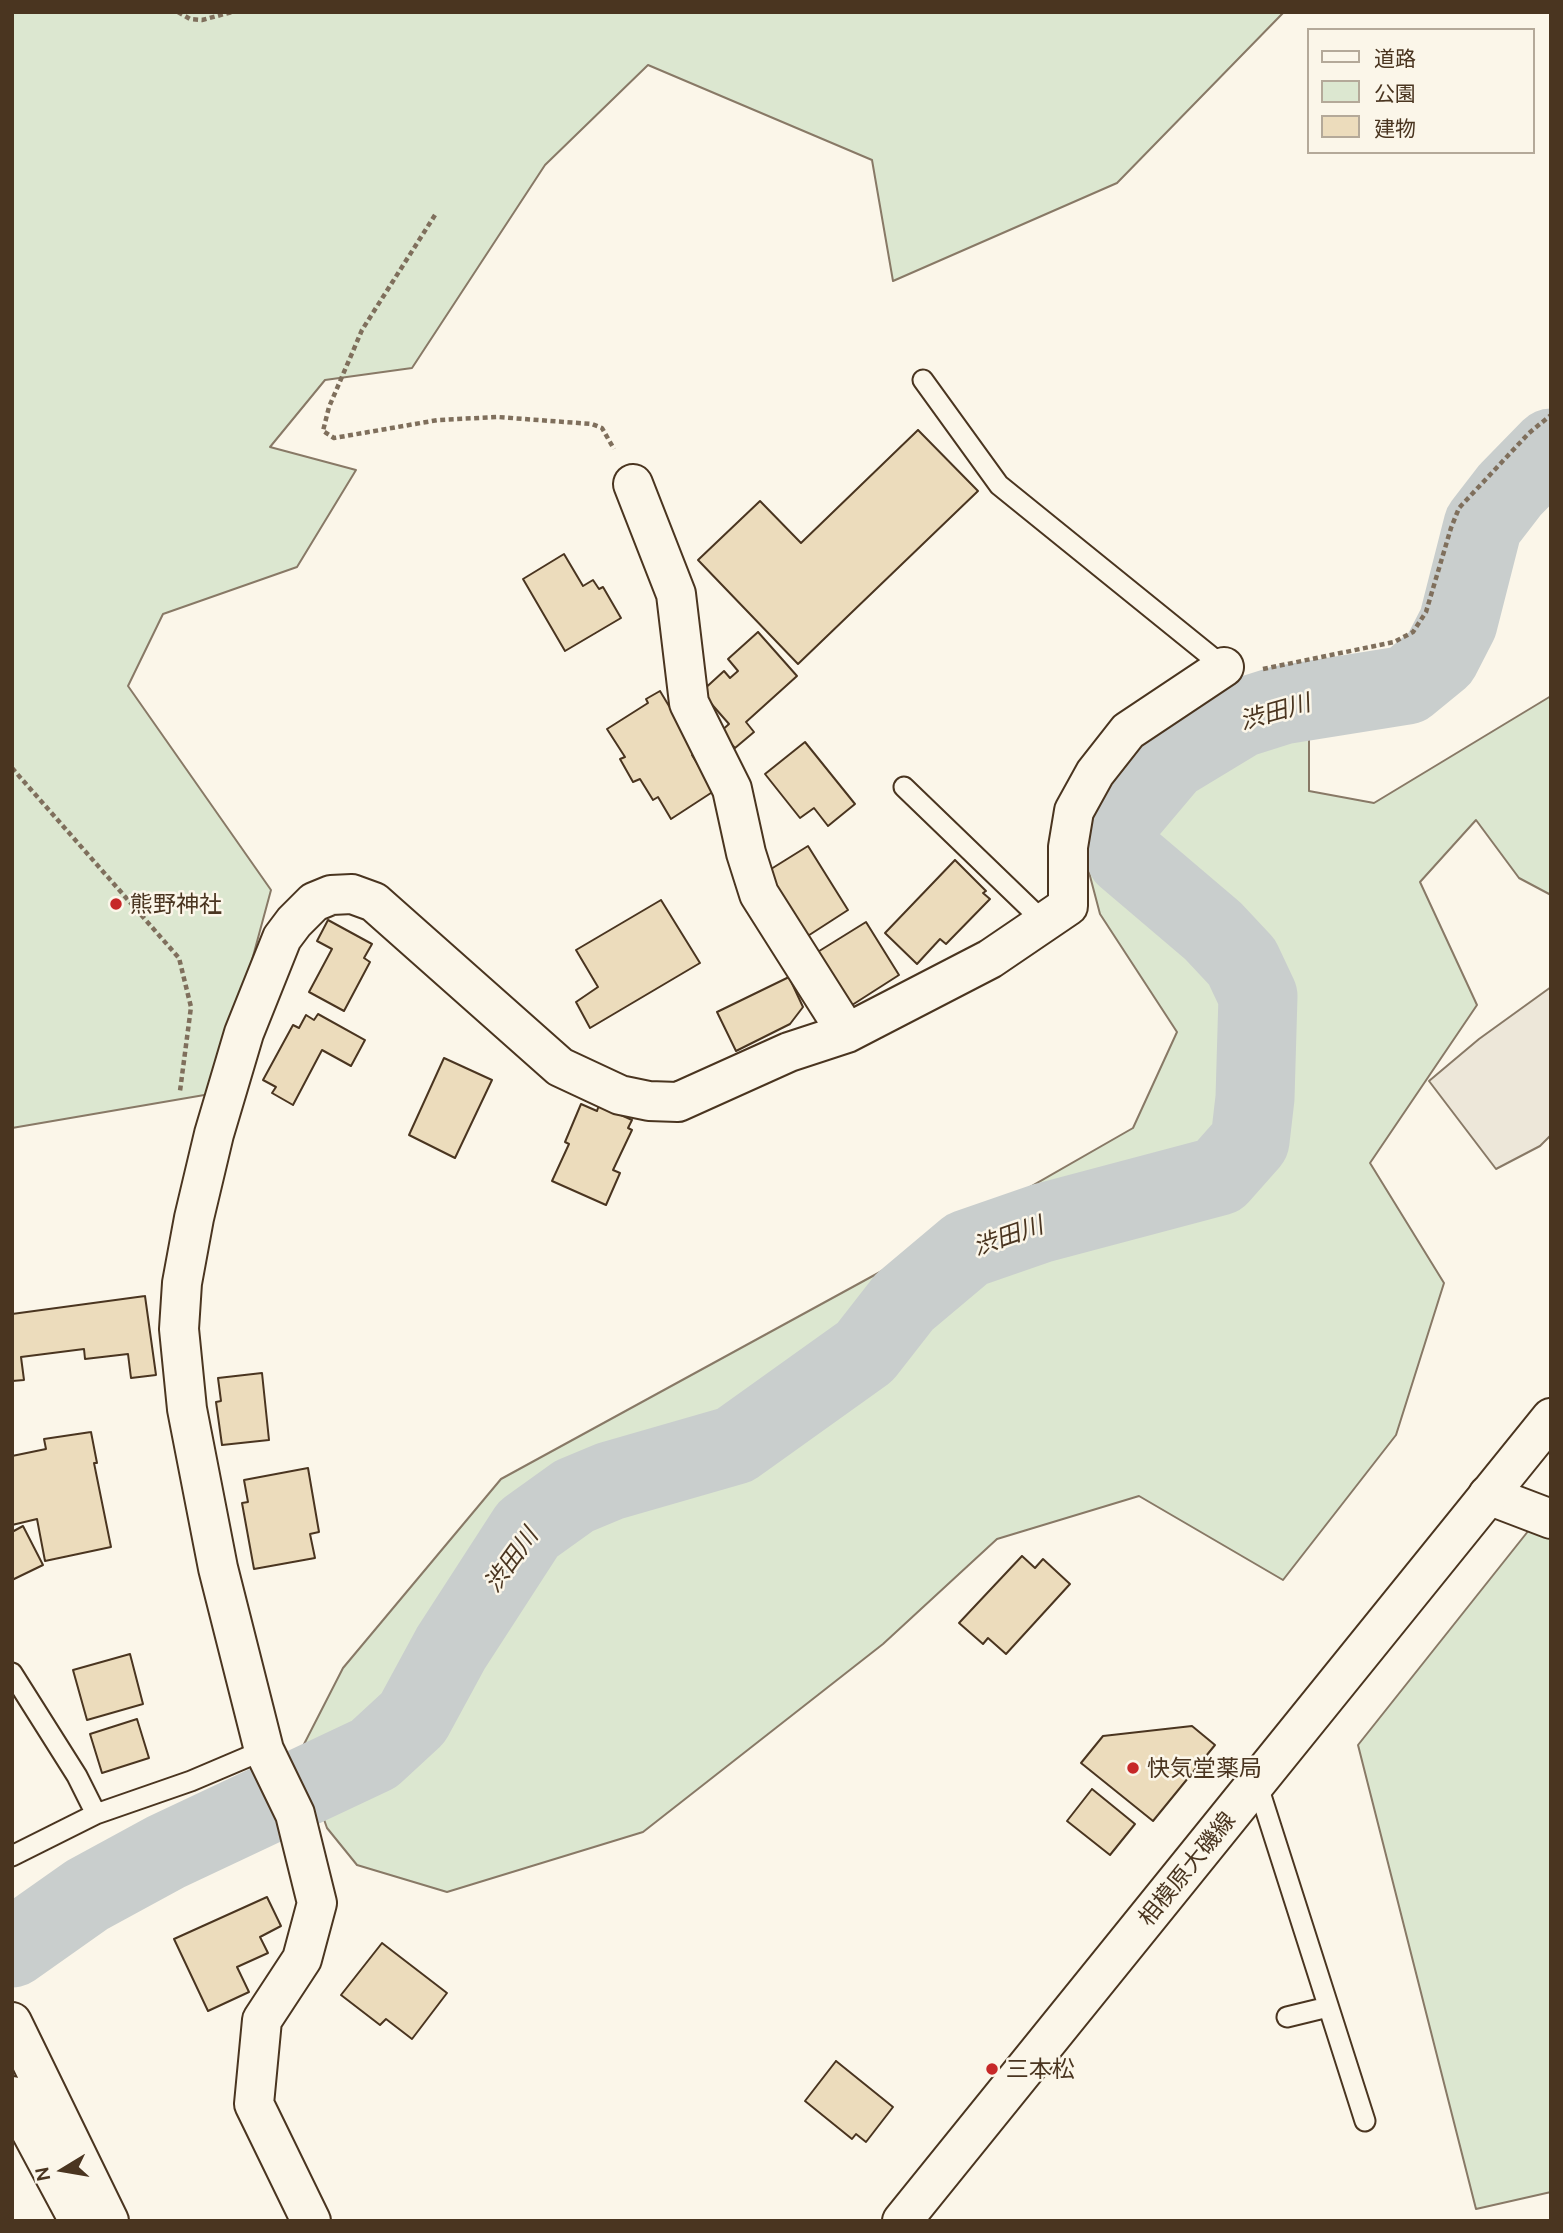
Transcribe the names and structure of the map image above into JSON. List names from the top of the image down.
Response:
{
  "streets": {
    "main road": ["相模原大磯線"]
  },
  "water": ["渋田川"],
  "places": ["熊野神社", "快気堂薬局", "三本松"],
  "legend": ["道路", "公園", "建物"],
  "north": "left"
}
